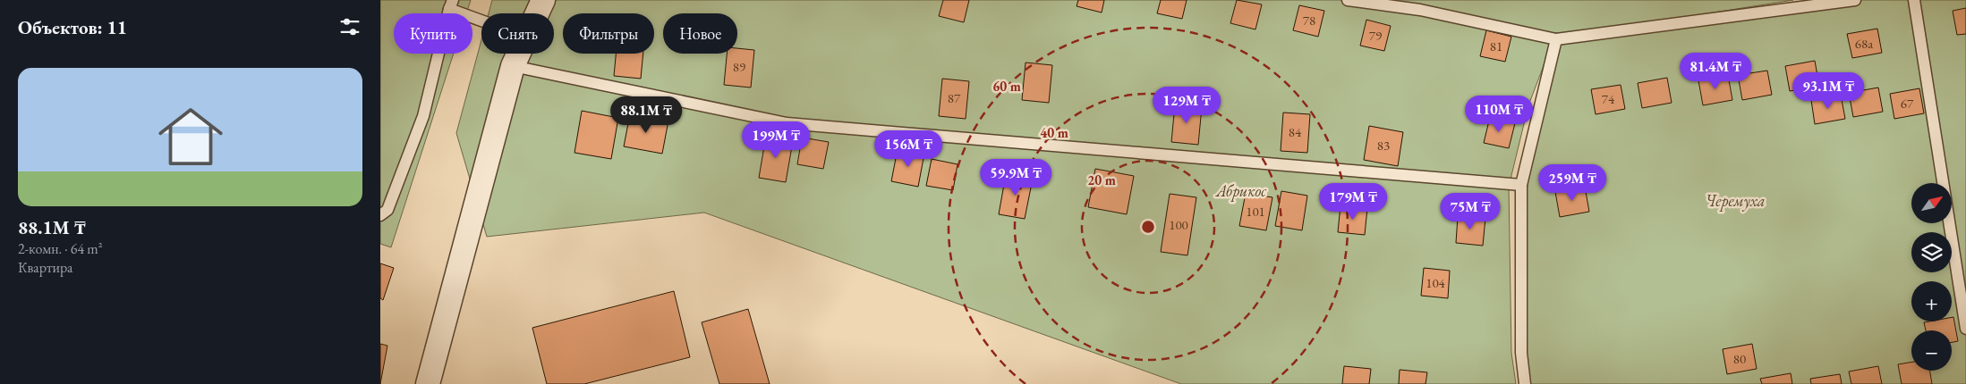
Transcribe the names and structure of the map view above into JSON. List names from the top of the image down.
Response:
{
  "parks": ["Абрикос", "Черемуха"],
  "house_numbers": [
    "78",
    "79",
    "68а",
    "81",
    "89",
    "87",
    "74",
    "67",
    "84",
    "83",
    "101",
    "100",
    "104",
    "80"
  ],
  "north": "top right",
  "page": {
    "heading": "Объектов: 11",
    "chip": [
      "Купить",
      "Снять",
      "Фильтры",
      "Новое"
    ],
    "price": [
      "81.4M ₸",
      "93.1M ₸",
      "129M ₸",
      "110M ₸",
      "88.1M ₸",
      "199M ₸",
      "156M ₸",
      "59.9M ₸",
      "259M ₸",
      "179M ₸",
      "75M ₸"
    ],
    "list": [
      {
        "name": "88.1M ₸",
        "note": "2-комн. · 64 m² · Квартира"
      }
    ],
    "map_buttons": ["+", "−"]
  },
  "rings": ["60 m", "40 m", "20 m"]
}
